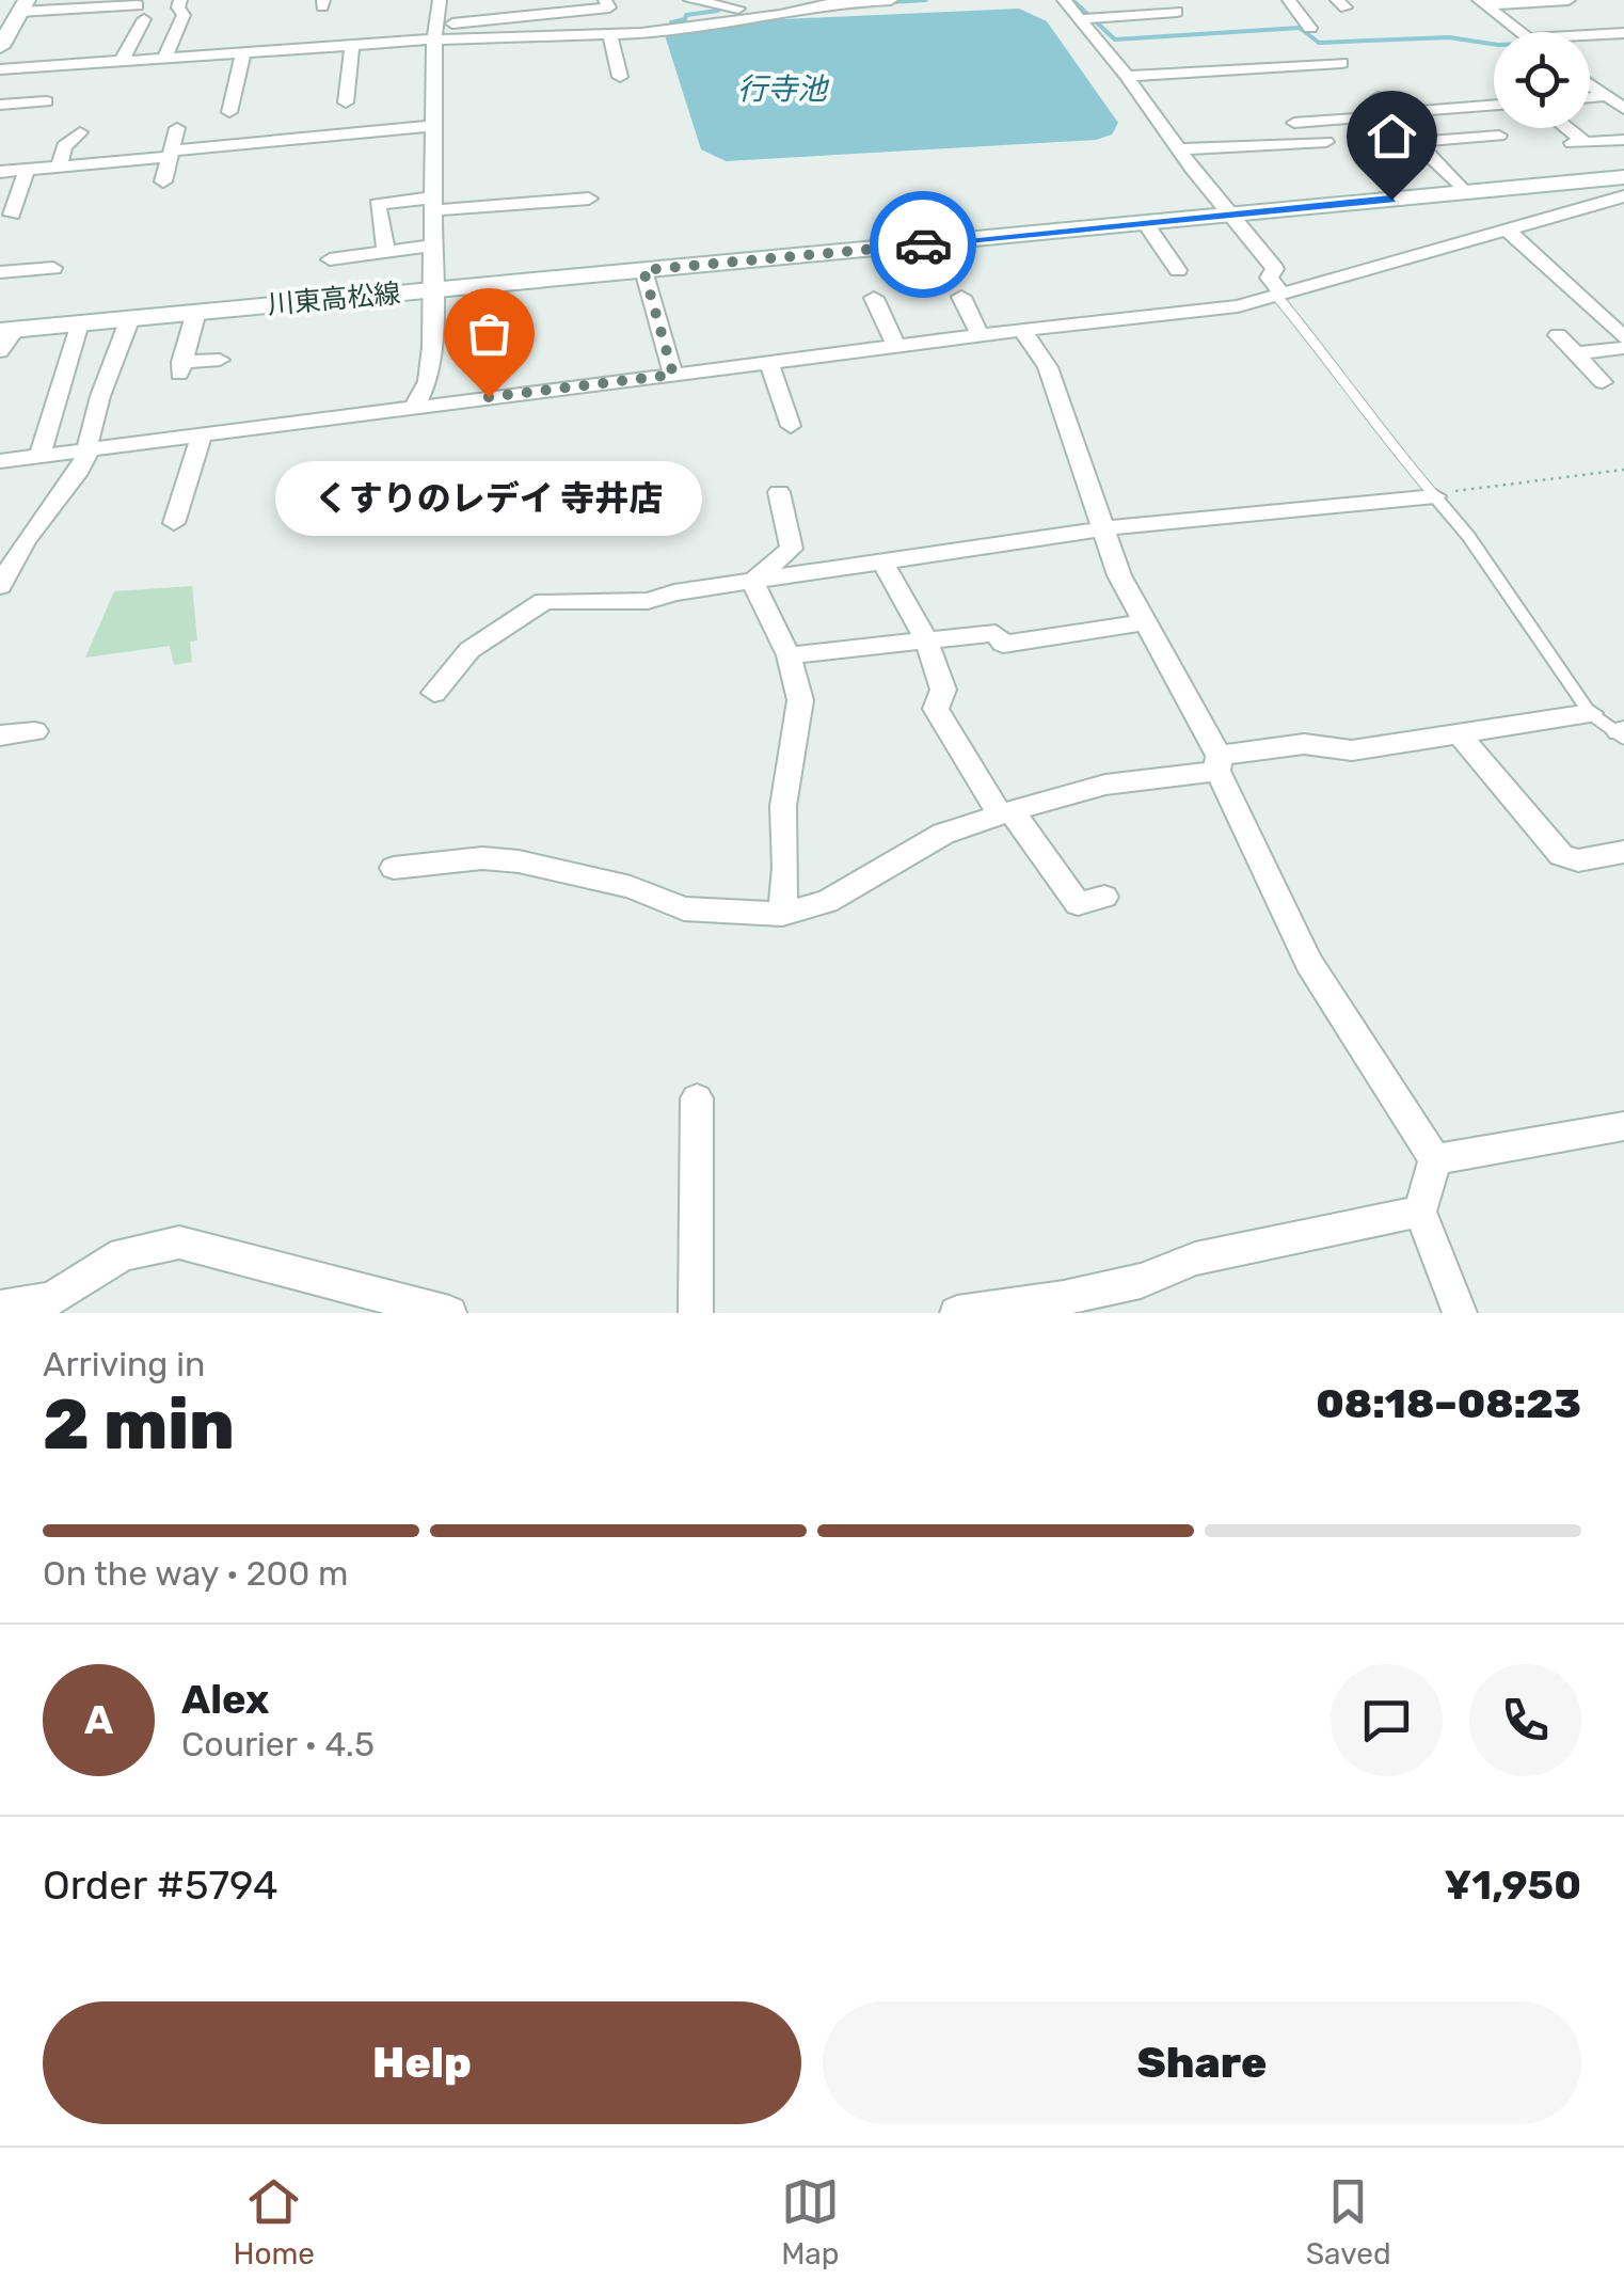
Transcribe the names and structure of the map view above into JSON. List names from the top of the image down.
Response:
{
  "streets": {
    "main road": ["川東高松線"]
  },
  "water": ["行寺池"],
  "places": ["くすりのレデイ 寺井店"],
  "page": {
    "bubble": "くすりのレデイ 寺井店",
    "heading": ["2 min", "Arriving in", "08:18–08:23"],
    "panel": [
      "Alex",
      "Courier · 4.5",
      "Order #5794",
      "¥1,950"
    ],
    "bar": "On the way · 200 m",
    "round": "A",
    "buttons": ["Help", "Share"],
    "tabs": ["Home", "Map", "Saved"]
  }
}
